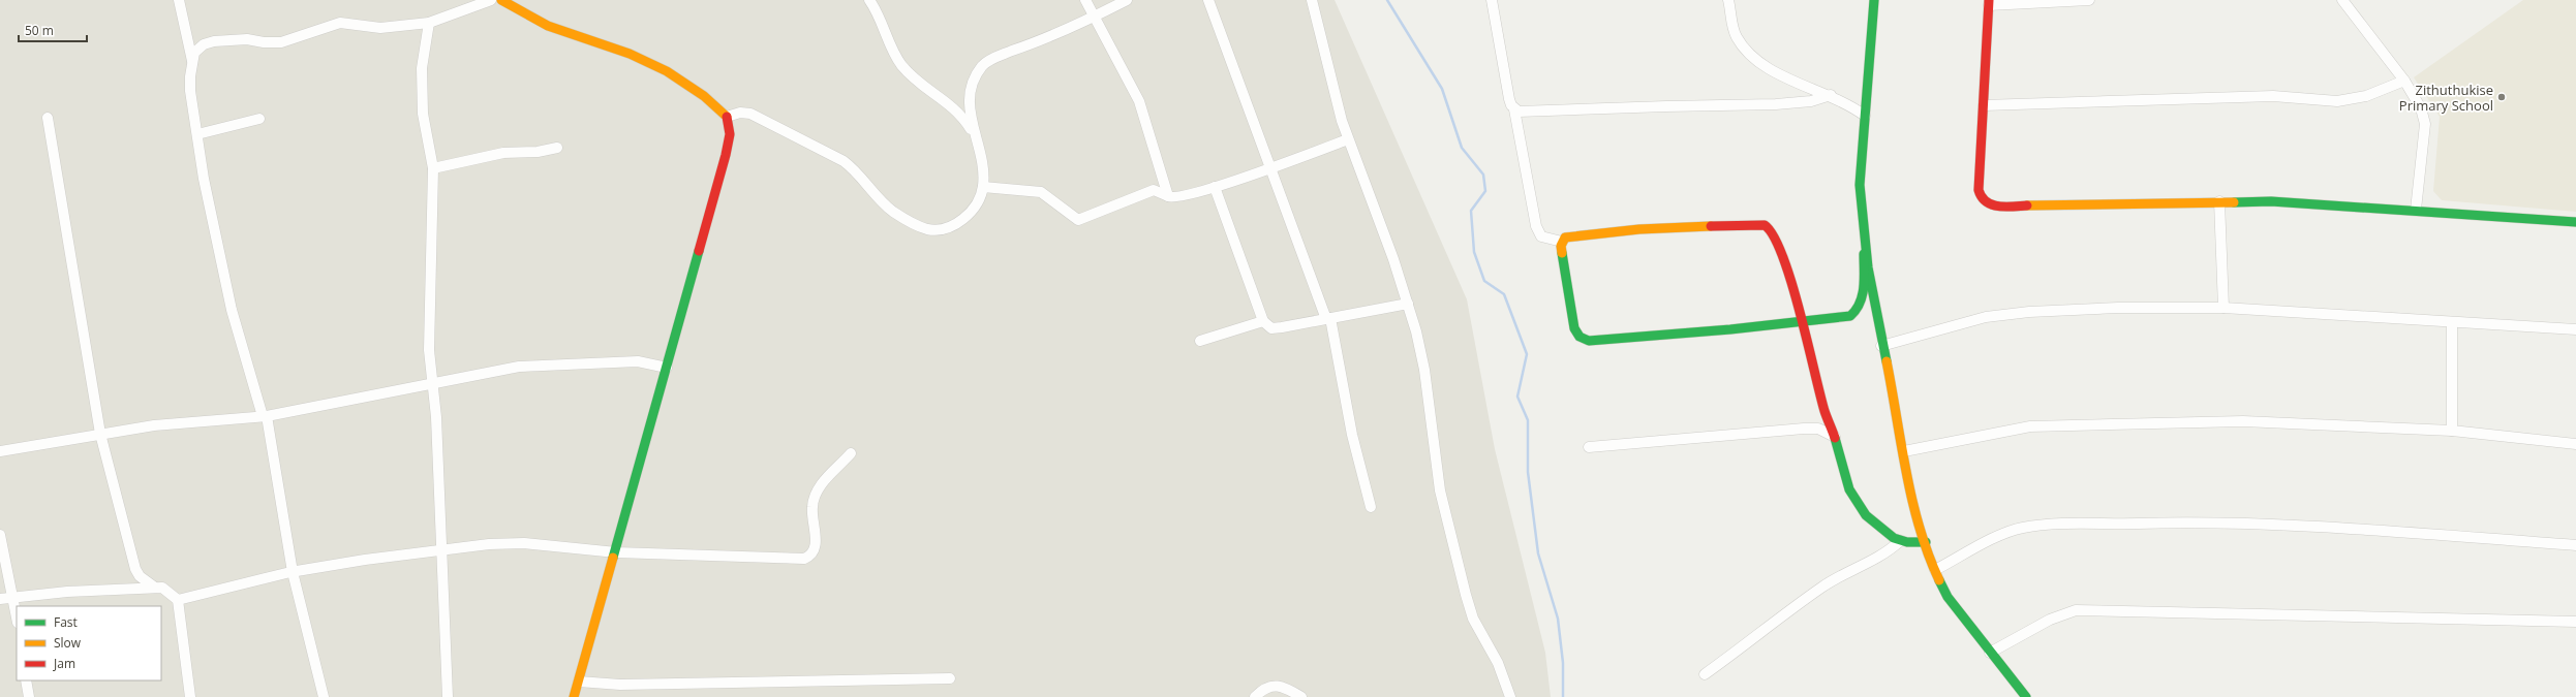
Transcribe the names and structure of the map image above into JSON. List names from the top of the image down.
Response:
{
  "places": ["Zithuthukise Primary School"],
  "legend": ["Fast", "Slow", "Jam"],
  "scale_bar": "50 m"
}
